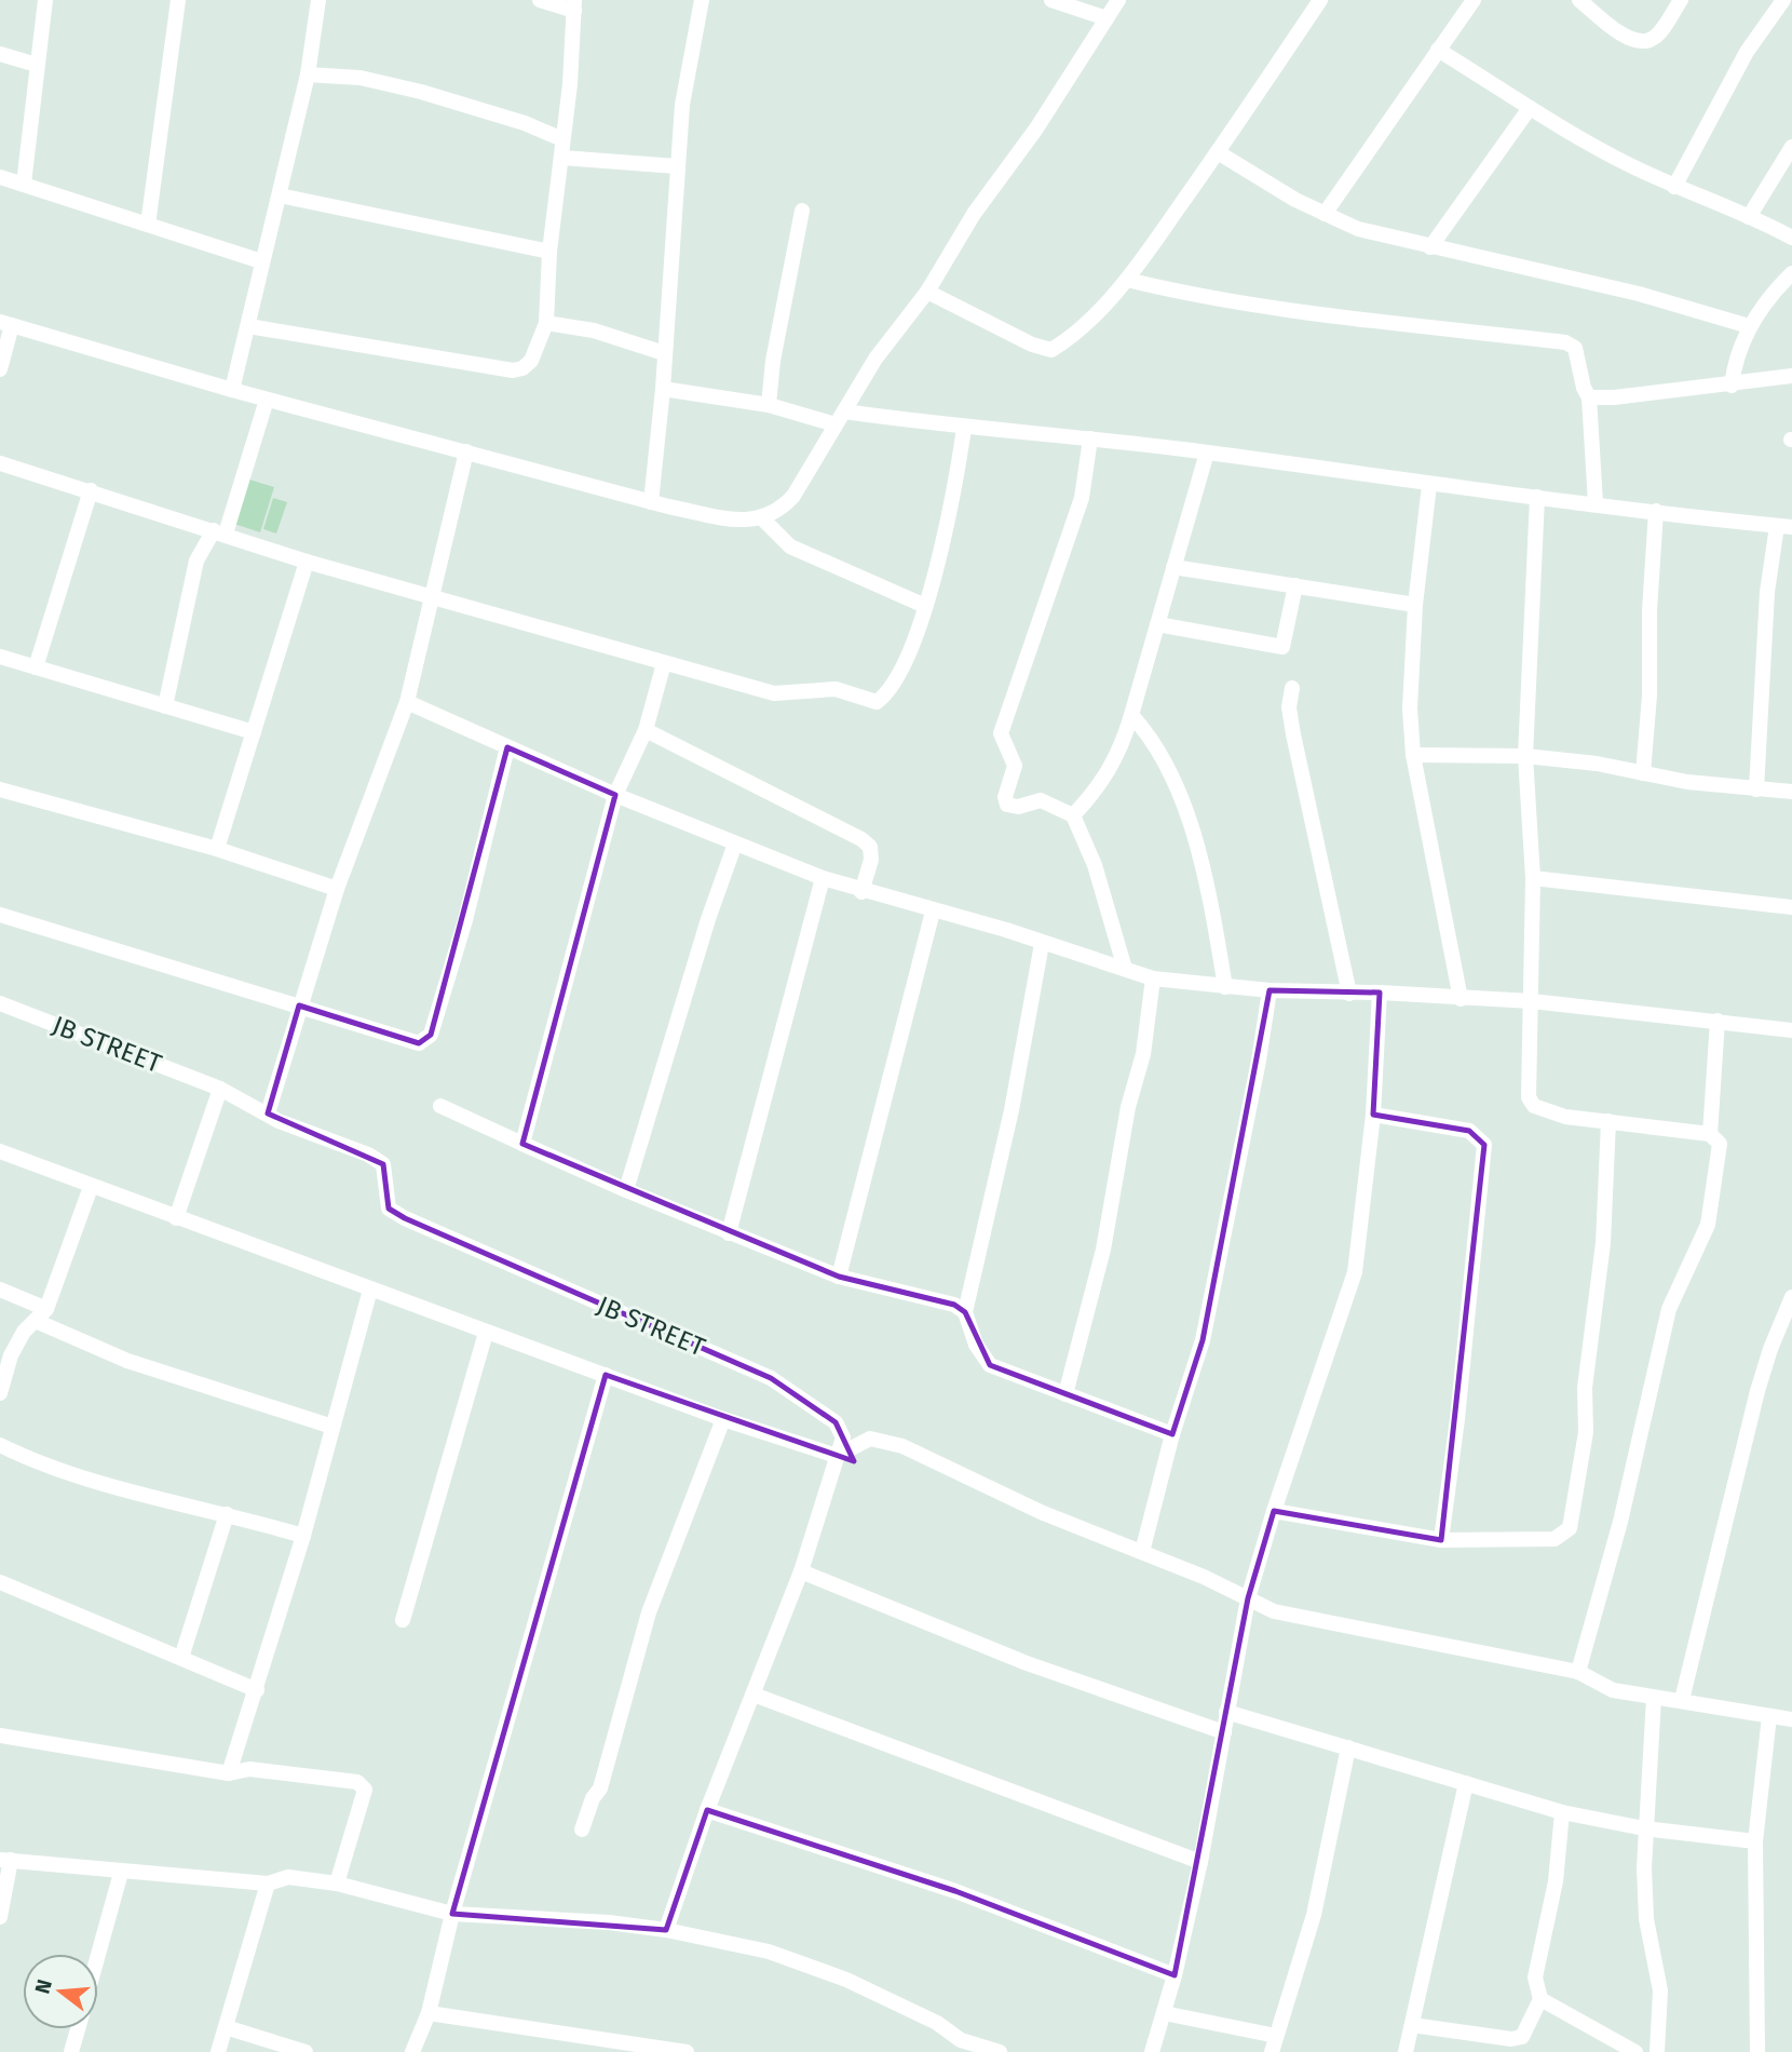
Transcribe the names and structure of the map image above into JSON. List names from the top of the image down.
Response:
{
  "streets": {
    "street": ["JB STREET"]
  },
  "north": "left"
}
